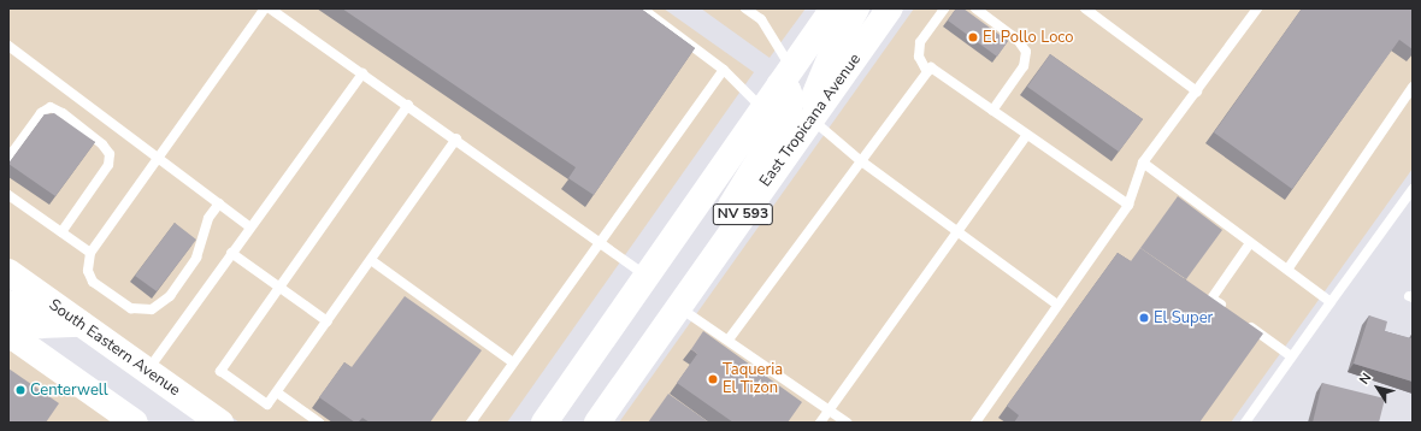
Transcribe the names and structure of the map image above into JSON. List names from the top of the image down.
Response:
{
  "streets": {
    "main road": ["East Tropicana Avenue", "NV 593", "South Eastern Avenue"]
  },
  "places": [
    "El Pollo Loco",
    "El Super",
    "Taqueria El Tizon",
    "Centerwell"
  ],
  "north": "top left"
}
